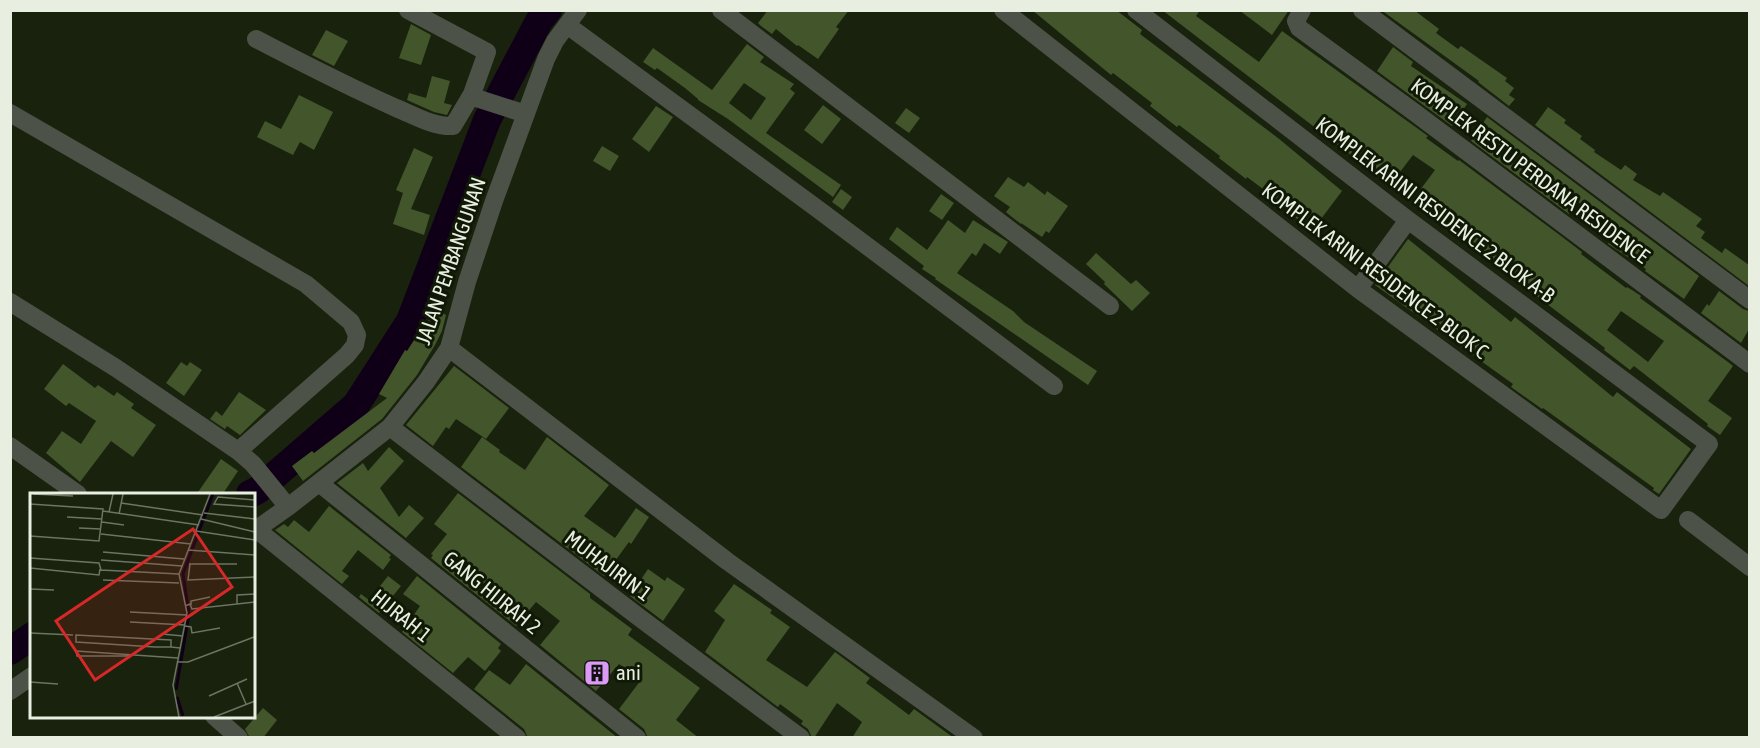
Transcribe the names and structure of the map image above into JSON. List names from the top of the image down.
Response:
{
  "streets": {
    "street": [
      "KOMPLEK RESTU PERDANA RESIDENCE",
      "KOMPLEK ARINI RESIDENCE 2 BLOK A-B",
      "JALAN PEMBANGUNAN",
      "KOMPLEK ARINI RESIDENCE 2 BLOK C",
      "MUHAJIRIN 1",
      "GANG HIJRAH 2",
      "HIJRAH 1"
    ]
  },
  "crossings": [
    ["KOMPLEK ARINI RESIDENCE 2 BLOK A-B", "KOMPLEK ARINI RESIDENCE 2 BLOK C"],
    ["JALAN PEMBANGUNAN", "MUHAJIRIN 1"],
    ["JALAN PEMBANGUNAN", "GANG HIJRAH 2"],
    ["JALAN PEMBANGUNAN", "HIJRAH 1"]
  ],
  "places": {
    "building": ["ani"]
  }
}
